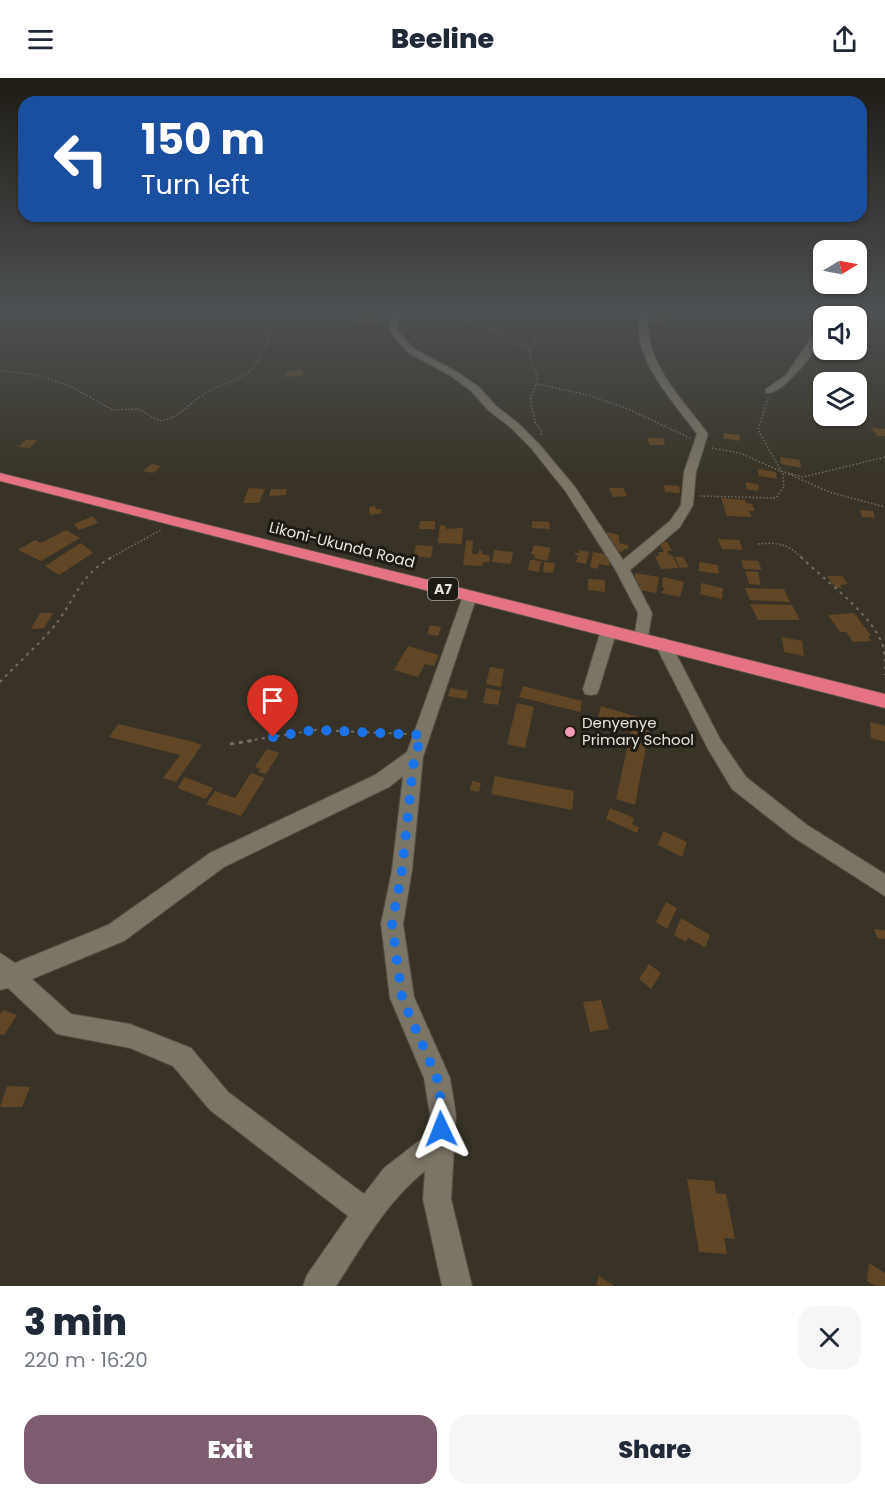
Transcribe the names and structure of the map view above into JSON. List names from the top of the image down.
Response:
{
  "streets": {
    "highway": ["Likoni-Ukunda Road", "A7"]
  },
  "places": ["Denyenye Primary School"],
  "north": "right",
  "page": {
    "header": "Beeline",
    "turn": ["150 m", "Turn left"],
    "heading": ["3 min", "220 m · 16:20"],
    "buttons": ["Exit", "Share"]
  }
}
